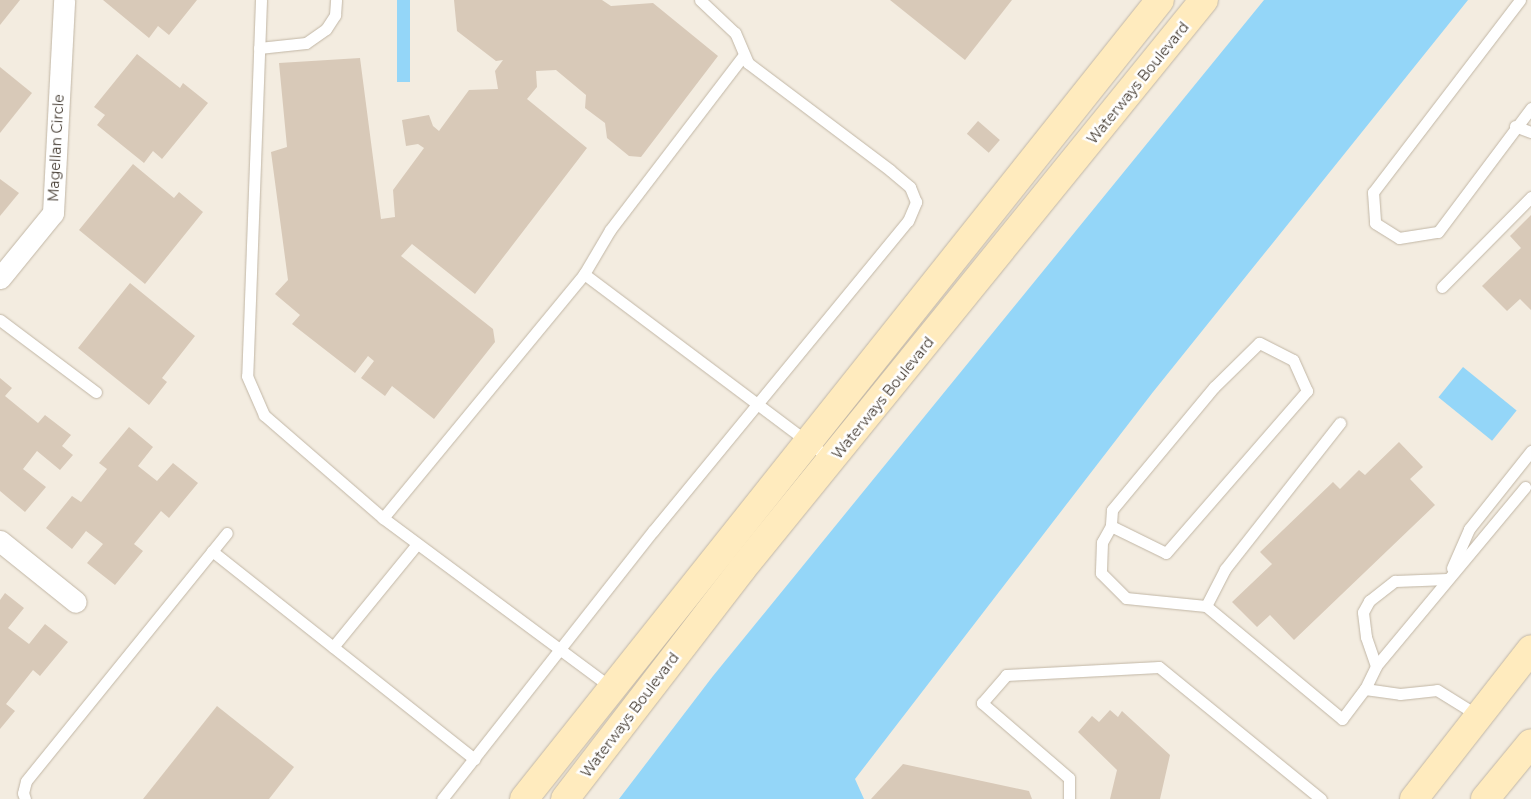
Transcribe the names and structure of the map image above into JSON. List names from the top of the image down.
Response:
{
  "streets": {
    "street": ["Waterways Boulevard", "Magellan Circle"]
  }
}
